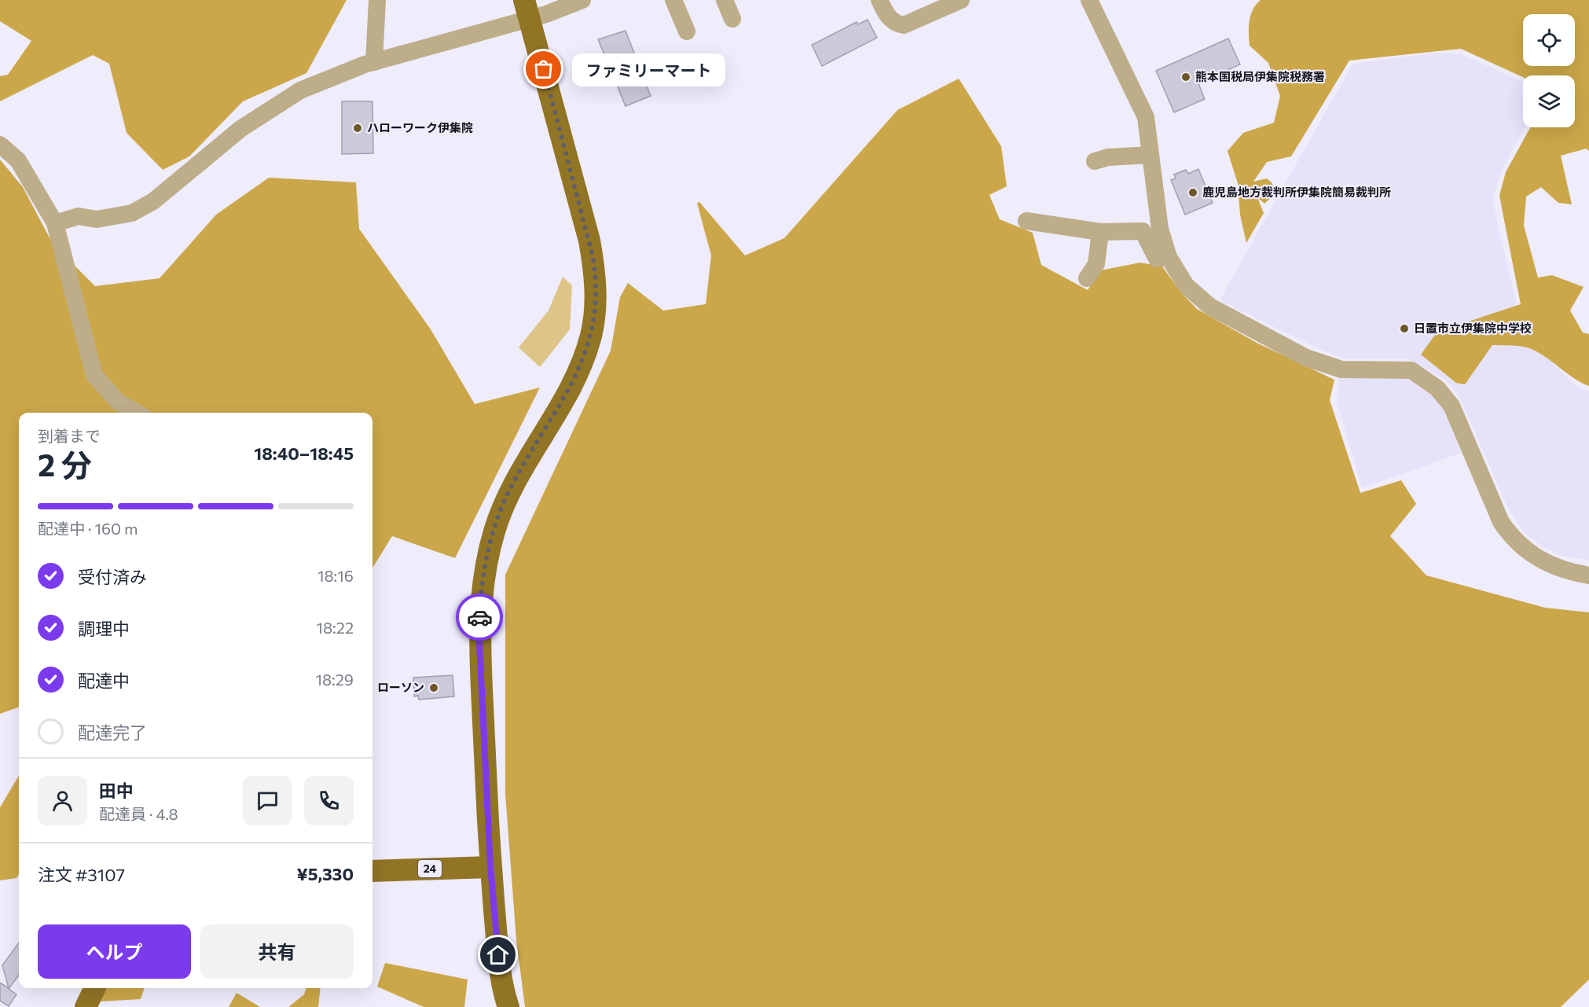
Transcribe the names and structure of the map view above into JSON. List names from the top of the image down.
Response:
{
  "streets": {
    "main road": ["24"]
  },
  "places": [
    "ファミリーマート",
    "熊本国税局伊集院税務署",
    "ハローワーク伊集院",
    "鹿児島地方裁判所伊集院簡易裁判所",
    "日置市立伊集院中学校",
    "ローソン"
  ],
  "page": {
    "bubble": "ファミリーマート",
    "heading": ["2 分", "到着まで", "18:40–18:45"],
    "panel": [
      "田中",
      "配達員 · 4.8",
      "注文 #3107",
      "¥5,330"
    ],
    "bar": "配達中 · 160 m",
    "list": [
      ["受付済み", "18:16"],
      ["調理中", "18:22"],
      ["配達中", "18:29"],
      "配達完了"
    ],
    "buttons": ["ヘルプ", "共有"]
  }
}
